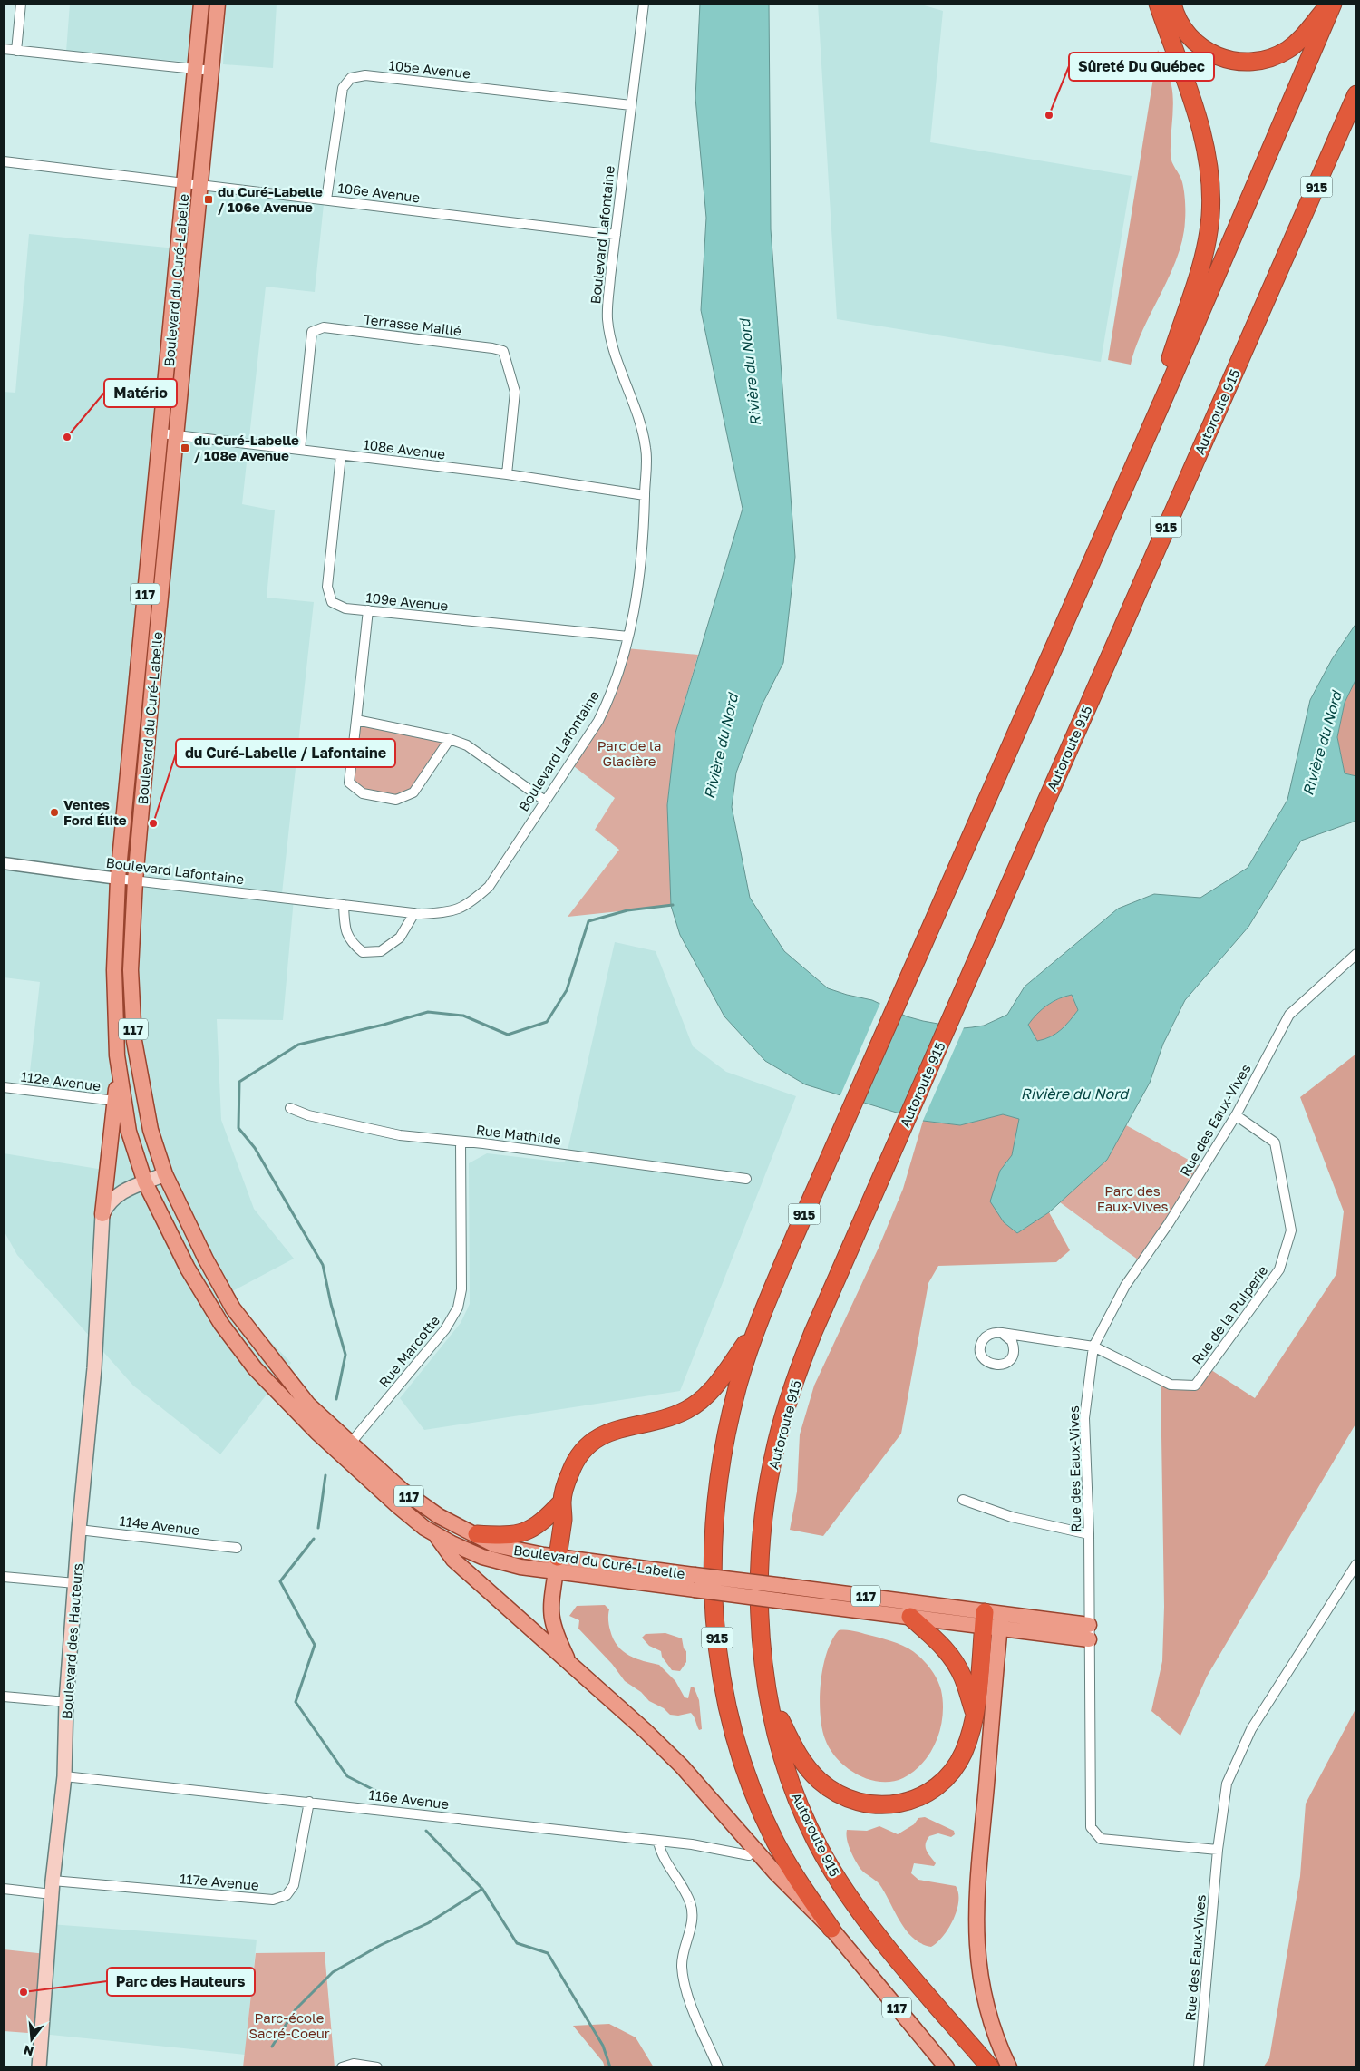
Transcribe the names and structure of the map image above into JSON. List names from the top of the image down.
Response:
{
  "streets": {
    "highway": ["915", "Autoroute 915"],
    "main road": ["Boulevard du Curé-Labelle", "117", "Boulevard des Hauteurs"],
    "street": [
      "105e Avenue",
      "106e Avenue",
      "Boulevard Lafontaine",
      "Terrasse Maillé",
      "108e Avenue",
      "109e Avenue",
      "112e Avenue",
      "Rue des Eaux-Vives",
      "Rue Mathilde",
      "Rue de la Pulperie",
      "Rue Marcotte",
      "114e Avenue",
      "116e Avenue",
      "117e Avenue"
    ]
  },
  "crossings": [
    ["105e Avenue", "106e Avenue"],
    ["105e Avenue", "Boulevard Lafontaine"],
    ["915", "117"],
    ["106e Avenue", "Boulevard Lafontaine"],
    ["106e Avenue", "Boulevard du Curé-Labelle"],
    ["Boulevard Lafontaine", "Boulevard du Curé-Labelle"],
    ["Boulevard Lafontaine", "108e Avenue"],
    ["Boulevard Lafontaine", "109e Avenue"],
    ["Boulevard du Curé-Labelle", "108e Avenue"],
    ["Boulevard du Curé-Labelle", "117"],
    ["Boulevard du Curé-Labelle", "Rue Marcotte"],
    ["Terrasse Maillé", "108e Avenue"],
    ["108e Avenue", "109e Avenue"],
    ["117", "Rue des Eaux-Vives"],
    ["Rue des Eaux-Vives", "Rue de la Pulperie"],
    ["Rue Mathilde", "Rue Marcotte"],
    ["114e Avenue", "Boulevard des Hauteurs"],
    ["Boulevard des Hauteurs", "116e Avenue"],
    ["Boulevard des Hauteurs", "117e Avenue"],
    ["116e Avenue", "117e Avenue"]
  ],
  "water": ["Rivière du Nord"],
  "parks": ["Parc de la Glacière", "Parc des Eaux-Vives", "Parc-école Sacré-Coeur"],
  "places": {
    "other": [
      "Sûreté Du Québec",
      "Matério",
      "Ventes Ford Élite",
      "du Curé-Labelle / Lafontaine",
      "Parc des Hauteurs"
    ],
    "transit": ["du Curé-Labelle / 106e Avenue", "du Curé-Labelle / 108e Avenue"]
  },
  "north": "bottom"
}
